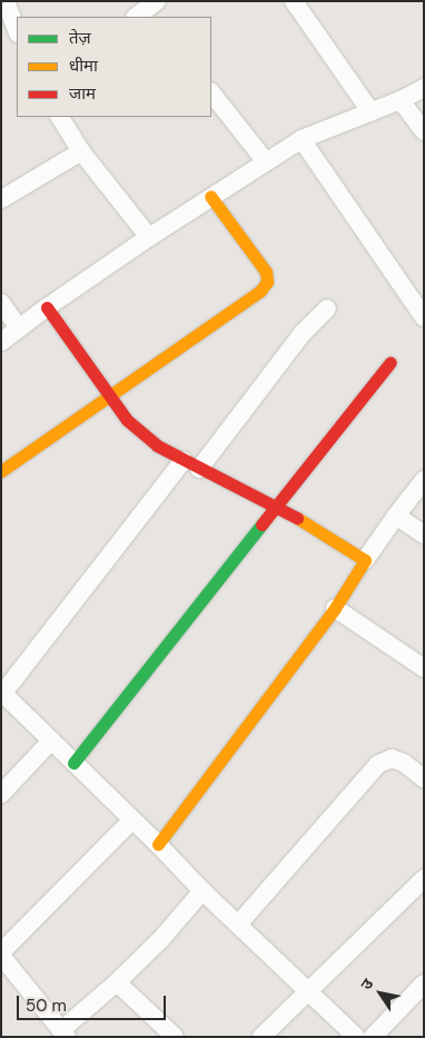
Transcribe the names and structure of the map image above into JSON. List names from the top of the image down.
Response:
{
  "legend": ["तेज़", "धीमा", "जाम"],
  "scale_bar": "50 m",
  "north": "top left"
}
